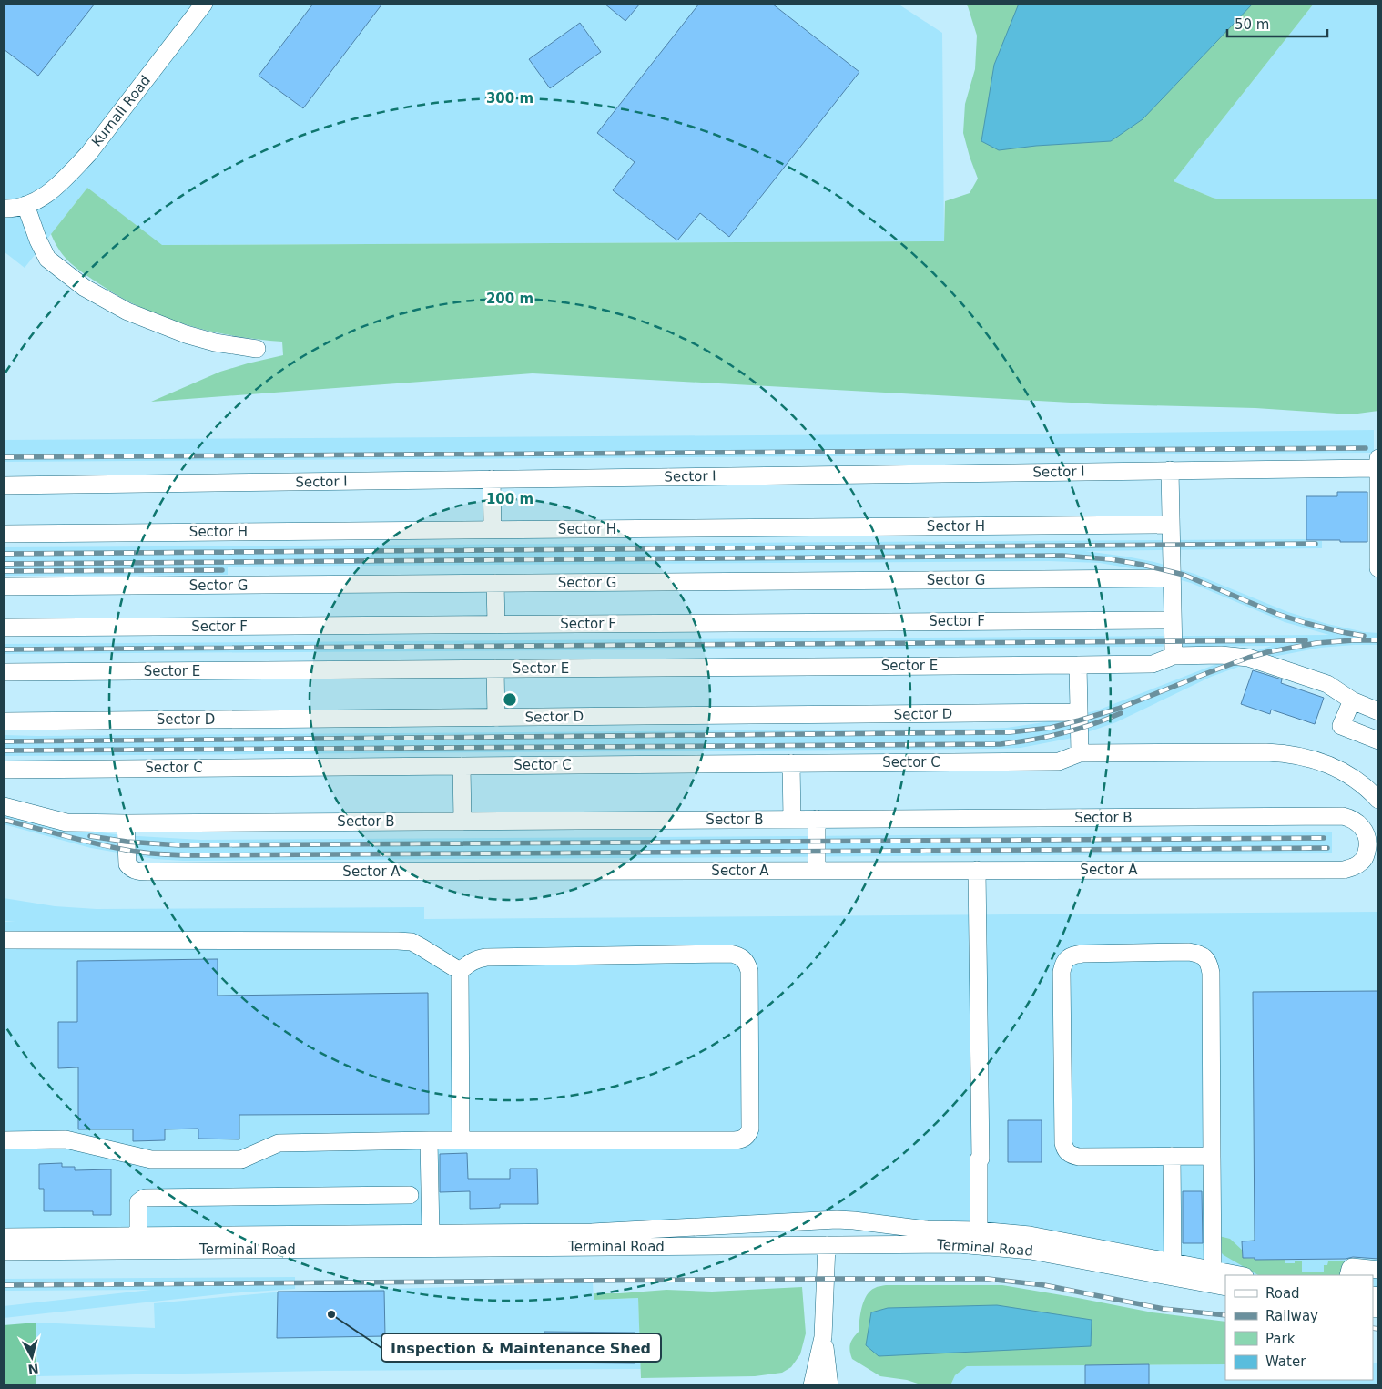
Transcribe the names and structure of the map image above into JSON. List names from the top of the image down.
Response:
{
  "streets": {
    "street": [
      "Kurnall Road",
      "Sector I",
      "Sector H",
      "Sector G",
      "Sector F",
      "Sector E",
      "Sector D",
      "Sector C",
      "Sector B",
      "Sector A",
      "Terminal Road"
    ]
  },
  "crossings": [
    ["Sector B", "Sector A"]
  ],
  "places": ["Inspection & Maintenance Shed"],
  "legend": [
    "Road",
    "Railway",
    "Park",
    "Water"
  ],
  "scale_bar": "50 m",
  "north": "bottom",
  "rings": ["300 m", "200 m", "100 m"]
}
